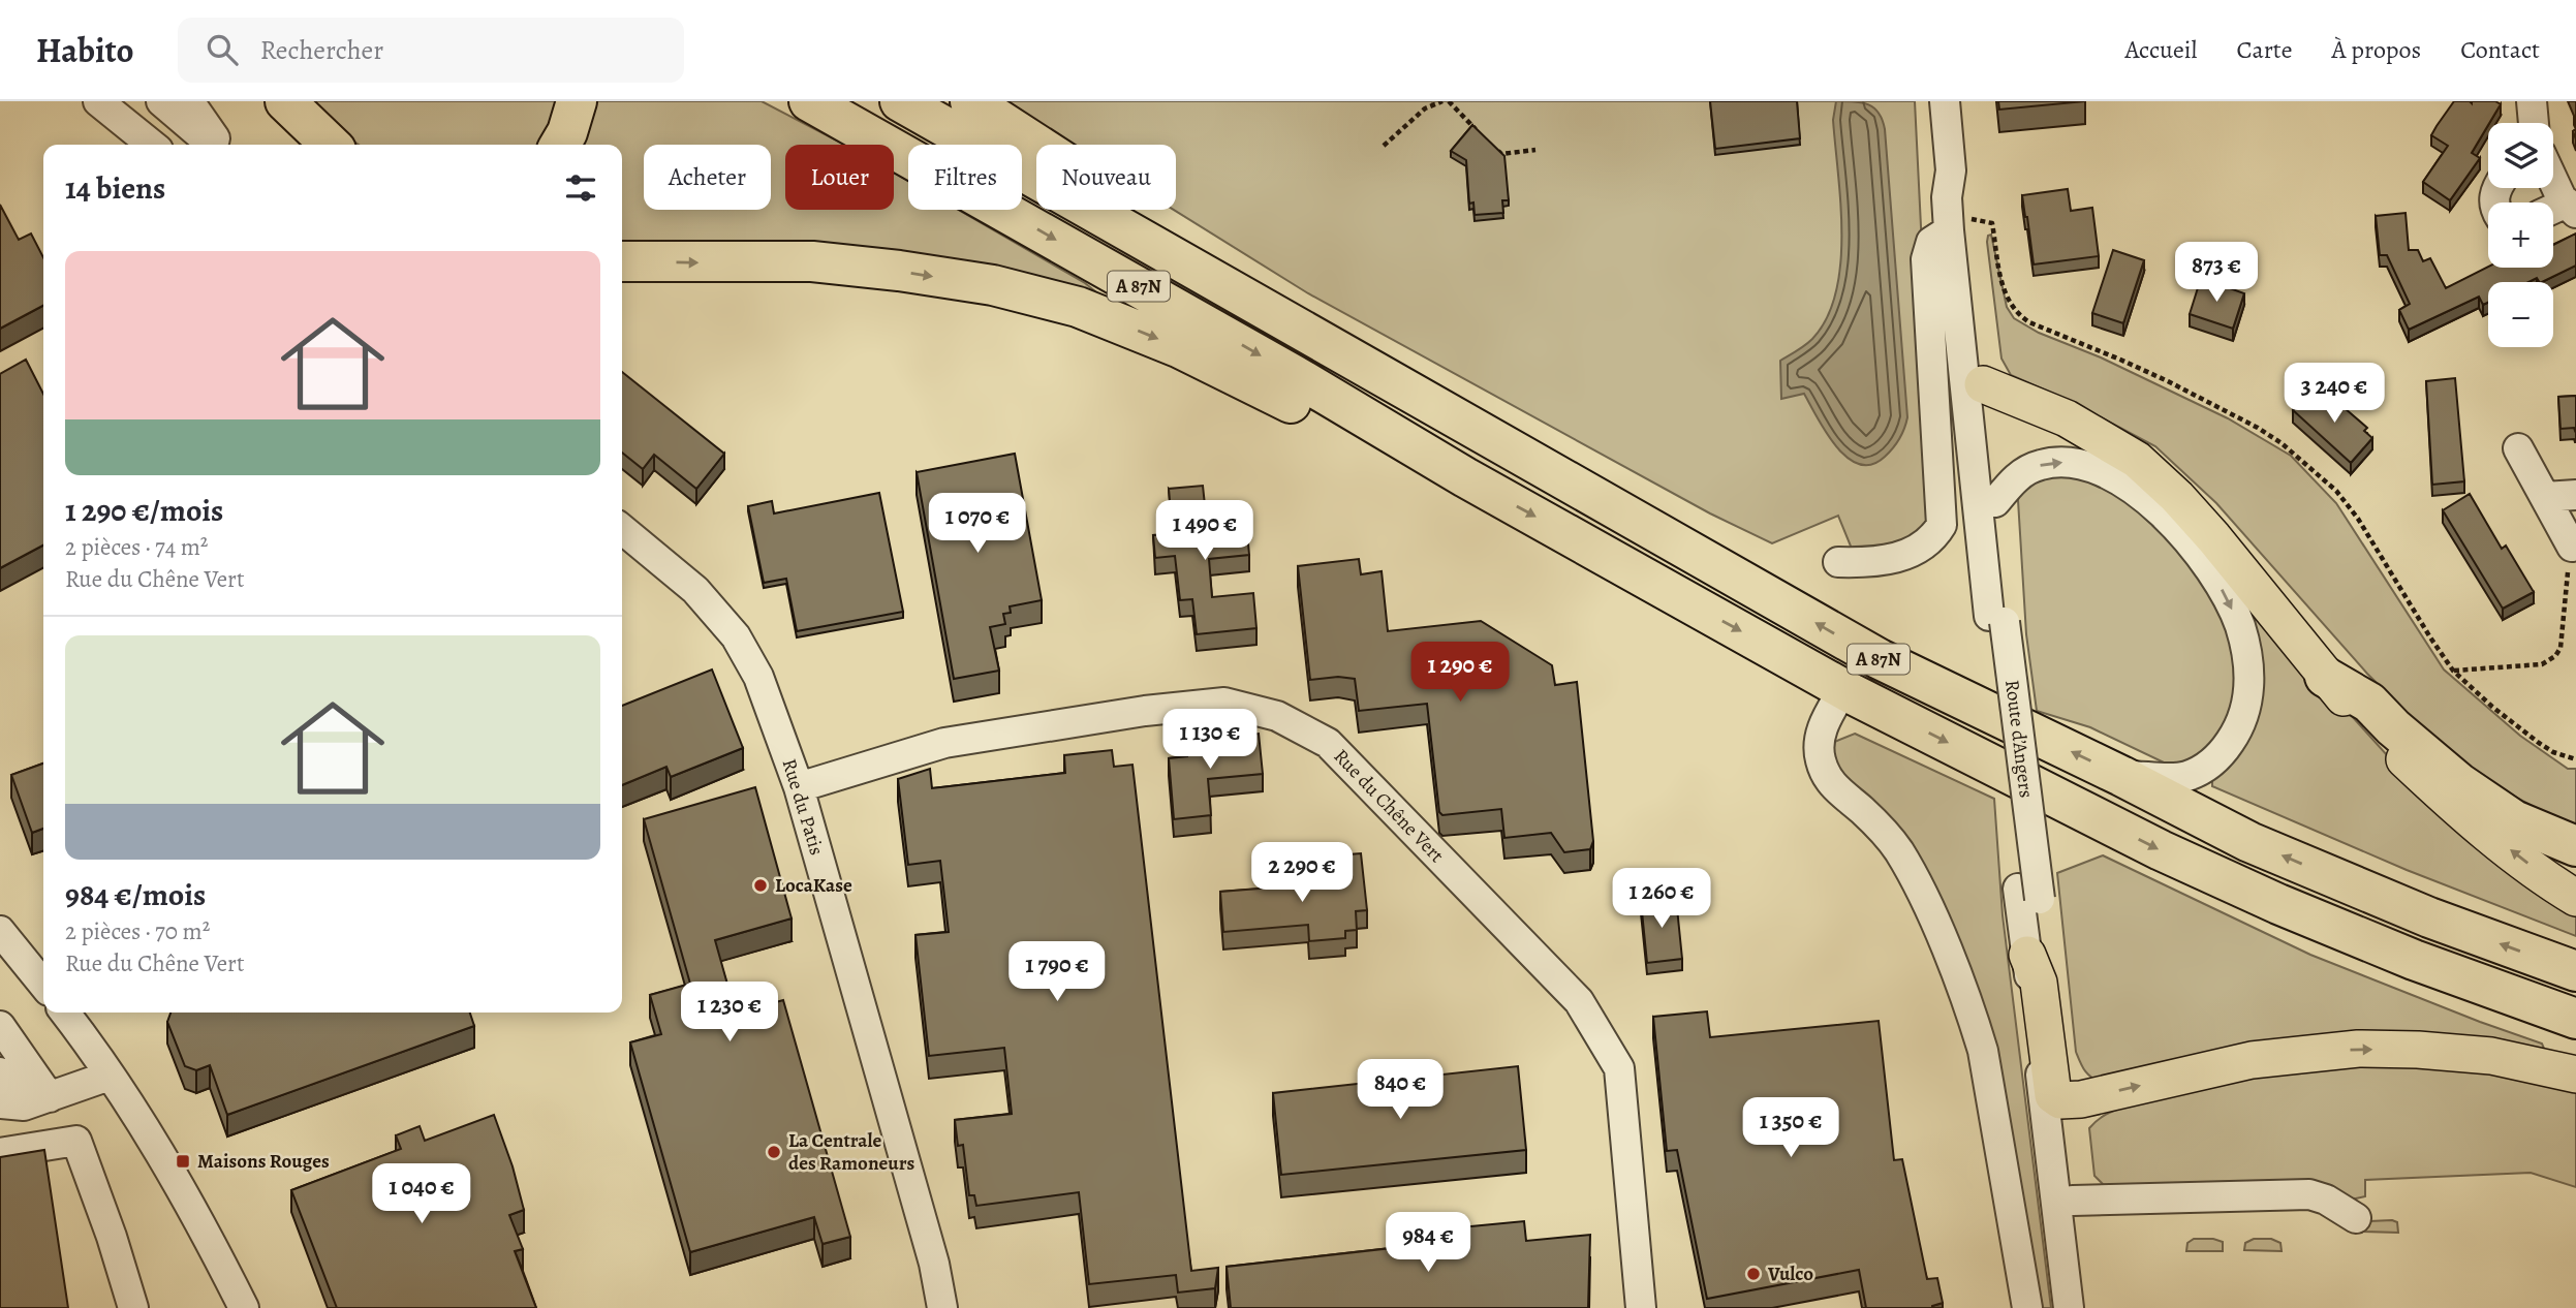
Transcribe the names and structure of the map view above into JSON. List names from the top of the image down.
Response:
{
  "streets": {
    "highway": ["A 87N"],
    "street": ["Route d’Angers", "Rue du Chêne Vert", "Rue du Patis"]
  },
  "crossings": [
    ["Rue du Chêne Vert", "Rue du Patis"]
  ],
  "places": {
    "other": ["LocaKase", "La Centrale des Ramoneurs", "Vulco"],
    "transit": ["Maisons Rouges"]
  },
  "page": {
    "header": "Habito",
    "search": "Rechercher",
    "nav": [
      "Accueil",
      "Carte",
      "À propos",
      "Contact"
    ],
    "map_buttons": ["+", "−"],
    "chip": [
      "Acheter",
      "Louer",
      "Filtres",
      "Nouveau"
    ],
    "heading": "14 biens",
    "list": [
      {
        "name": "1 290 €/mois",
        "note": "2 pièces · 74 m² · Rue du Chêne Vert"
      },
      {
        "name": "984 €/mois",
        "note": "2 pièces · 70 m² · Rue du Chêne Vert"
      }
    ],
    "price": [
      "873 €",
      "3 240 €",
      "1 070 €",
      "1 490 €",
      "1 290 €",
      "1 130 €",
      "2 290 €",
      "1 260 €",
      "1 790 €",
      "1 230 €",
      "840 €",
      "1 350 €",
      "1 040 €",
      "984 €"
    ]
  }
}
